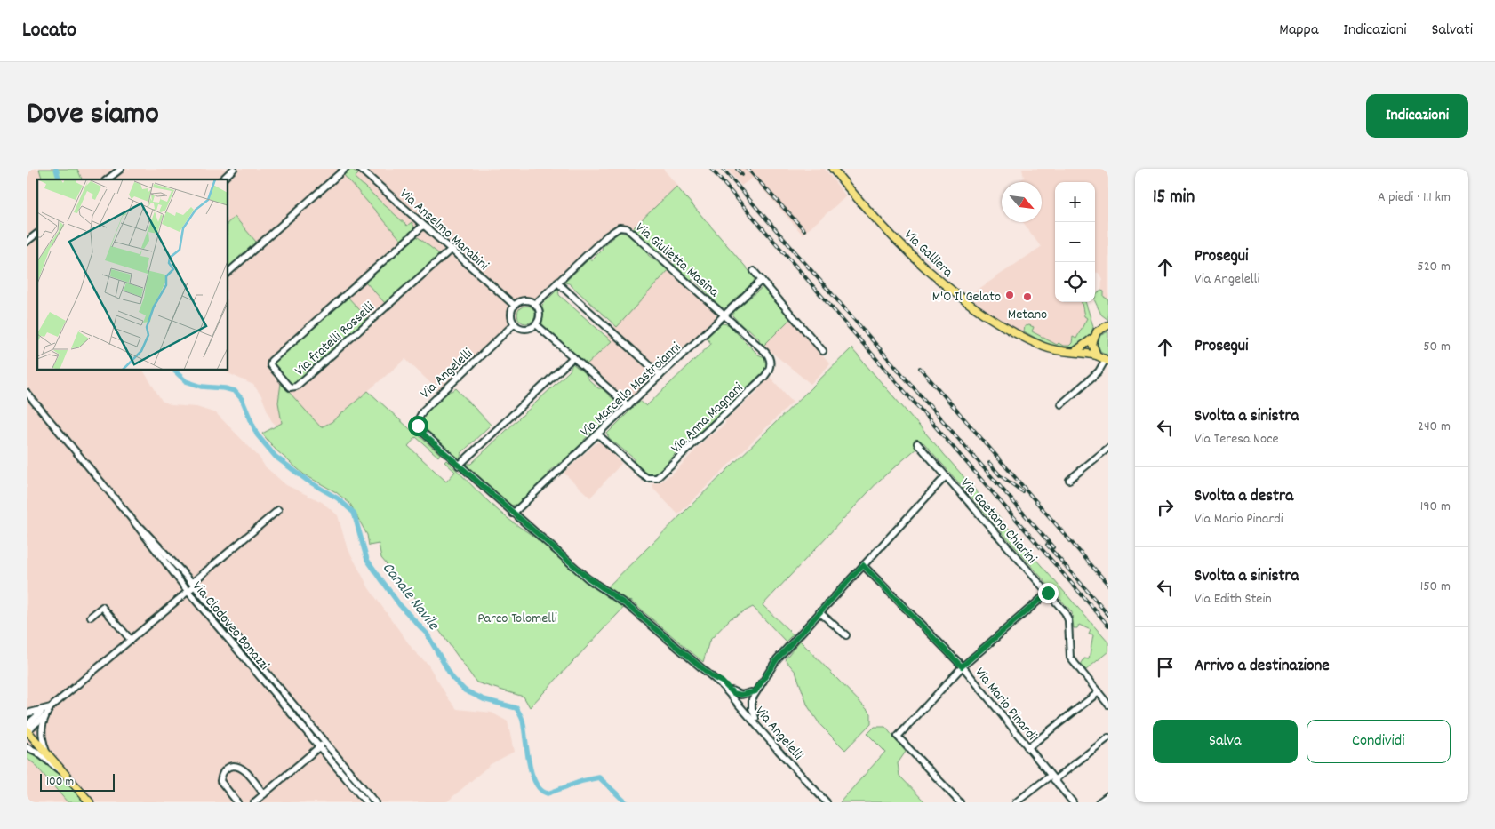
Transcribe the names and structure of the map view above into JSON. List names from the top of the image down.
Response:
{
  "streets": {
    "main road": ["Via Galliera"],
    "street": [
      "Via Anselmo Marabini",
      "Via Giulietta Masina",
      "Via fratelli Rosselli",
      "Via Angelelli",
      "Via Marcello Mastroianni",
      "Via Anna Magnani",
      "Via Gaetano Chiarini",
      "Via Clodoveo Bonazzi",
      "Via Mario Pinardi"
    ]
  },
  "crossings": [
    ["Via Anselmo Marabini", "Via Giulietta Masina"],
    ["Via Anselmo Marabini", "Via fratelli Rosselli"],
    ["Via Anselmo Marabini", "Via Angelelli"],
    ["Via Giulietta Masina", "Via Angelelli"],
    ["Via Giulietta Masina", "Via Marcello Mastroianni"],
    ["Via Giulietta Masina", "Via Anna Magnani"],
    ["Via Angelelli", "Via Marcello Mastroianni"],
    ["Via Marcello Mastroianni", "Via Anna Magnani"]
  ],
  "water": ["Canale Navile"],
  "parks": ["Parco Tolomelli"],
  "places": ["M'O Il Gelato", "Metano"],
  "scale_bar": "100 m",
  "north": "bottom right",
  "page": {
    "header": "Locato",
    "nav": ["Mappa", "Indicazioni", "Salvati"],
    "title": "Dove siamo",
    "buttons": [
      "Indicazioni",
      ["Salva", "Condividi"]
    ],
    "heading": ["15 min", "A piedi · 1.1 km"],
    "map_buttons": ["+", "−"],
    "list": [
      ["Prosegui", "Via Angelelli", "520 m"],
      ["Prosegui", "50 m"],
      ["Svolta a sinistra", "Via Teresa Noce", "240 m"],
      ["Svolta a destra", "Via Mario Pinardi", "190 m"],
      ["Svolta a sinistra", "Via Edith Stein", "150 m"],
      "Arrivo a destinazione"
    ],
    "scale": "100 m"
  }
}
